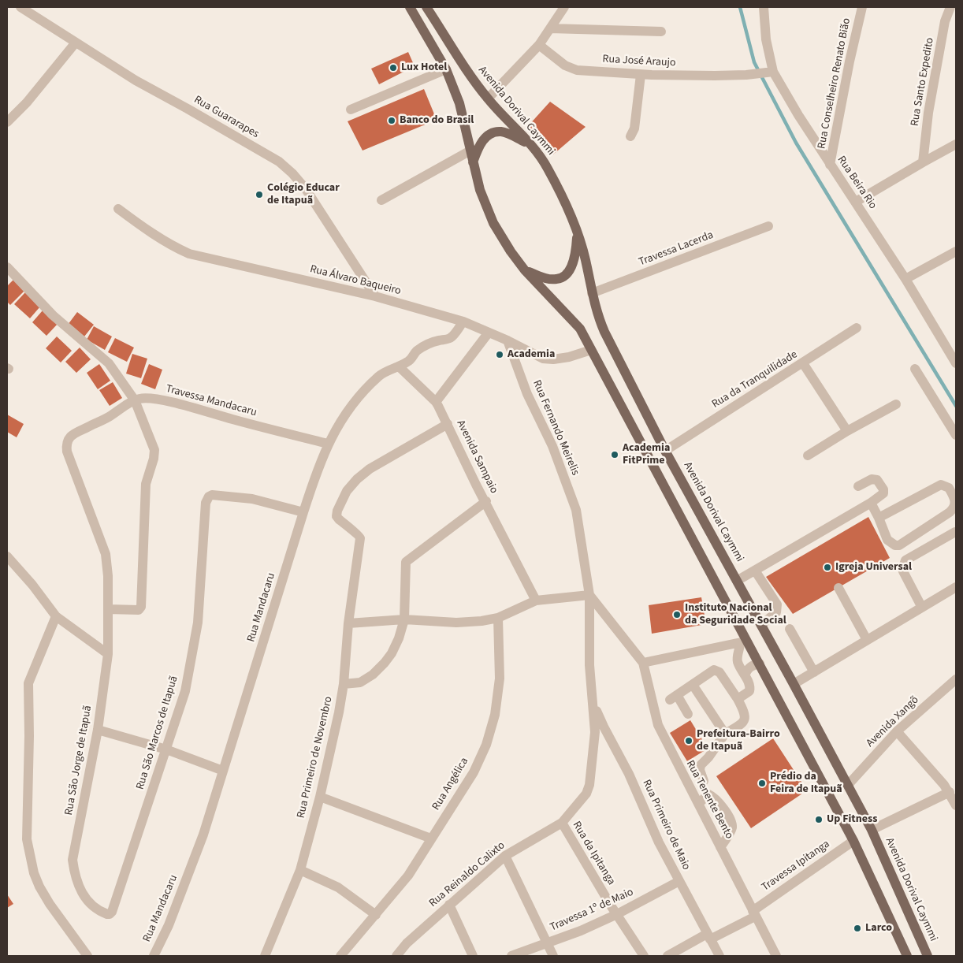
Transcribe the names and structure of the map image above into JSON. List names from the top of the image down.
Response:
{
  "streets": {
    "main road": ["Avenida Dorival Caymmi"],
    "street": [
      "Rua José Araujo",
      "Rua Santo Expedito",
      "Rua Conselheiro Renato Bião",
      "Rua Guararapes",
      "Rua Beira Rio",
      "Travessa Lacerda",
      "Rua Álvaro Baqueiro",
      "Rua da Tranquilidade",
      "Travessa Mandacaru",
      "Rua Fernando Meirelis",
      "Avenida Sampaio",
      "Rua Mandacaru",
      "Avenida Xangõ",
      "Rua São Marcos de Itapuã",
      "Rua Primeiro de Novembro",
      "Rua São Jorge de Itapuã",
      "Rua Angélica",
      "Rua Tenente Bento",
      "Rua Primeiro de Maio",
      "Rua da Ipitanga",
      "Travessa Ipitanga",
      "Rua Reinaldo Calixto",
      "Travessa 1º de Maio"
    ]
  },
  "crossings": [
    ["Rua José Araujo", "Rua Beira Rio"],
    ["Rua Conselheiro Renato Bião", "Rua Beira Rio"],
    ["Avenida Dorival Caymmi", "Travessa Lacerda"],
    ["Avenida Dorival Caymmi", "Rua da Tranquilidade"],
    ["Avenida Dorival Caymmi", "Avenida Xangõ"],
    ["Rua Guararapes", "Rua Álvaro Baqueiro"],
    ["Rua Álvaro Baqueiro", "Rua Fernando Meirelis"],
    ["Rua Álvaro Baqueiro", "Rua Mandacaru"],
    ["Travessa Mandacaru", "Rua Mandacaru"],
    ["Travessa Mandacaru", "Rua São Jorge de Itapuã"],
    ["Rua Fernando Meirelis", "Rua Tenente Bento"],
    ["Rua Fernando Meirelis", "Rua Primeiro de Maio"],
    ["Rua Fernando Meirelis", "Rua Reinaldo Calixto"],
    ["Avenida Sampaio", "Rua Mandacaru"],
    ["Avenida Sampaio", "Rua Primeiro de Novembro"],
    ["Rua Mandacaru", "Rua São Marcos de Itapuã"],
    ["Rua São Marcos de Itapuã", "Rua São Jorge de Itapuã"],
    ["Rua Tenente Bento", "Travessa Ipitanga"],
    ["Rua Primeiro de Maio", "Travessa Ipitanga"],
    ["Rua Primeiro de Maio", "Rua Reinaldo Calixto"],
    ["Rua Primeiro de Maio", "Travessa 1º de Maio"],
    ["Rua da Ipitanga", "Rua Reinaldo Calixto"],
    ["Rua da Ipitanga", "Travessa 1º de Maio"]
  ],
  "places": [
    "Lux Hotel",
    "Banco do Brasil",
    "Colégio Educar de Itapuã",
    "Academia",
    "Academia FitPrime",
    "Igreja Universal",
    "Instituto Nacional da Seguridade Social",
    "Prefeitura-Bairro de Itapuã",
    "Prédio da Feira de Itapuã",
    "Up Fitness",
    "Larco"
  ]
}
